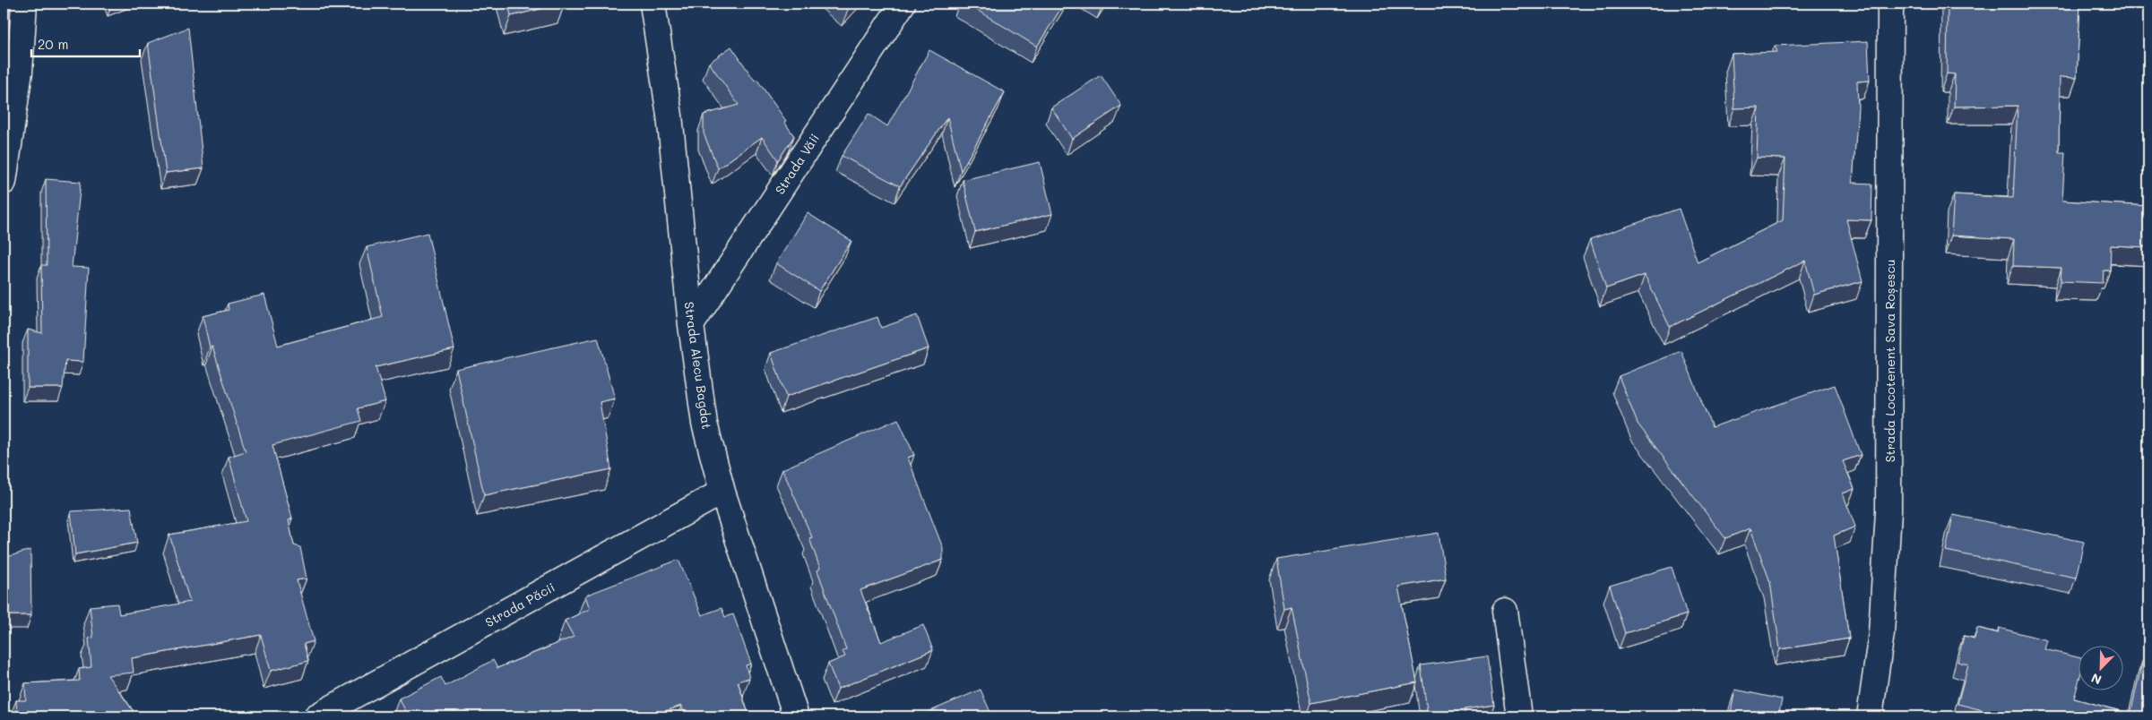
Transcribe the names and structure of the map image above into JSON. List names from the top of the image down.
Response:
{
  "streets": {
    "street": [
      "Strada Văii",
      "Strada Locotenent Sava Roșescu",
      "Strada Alecu Bagdat",
      "Strada Păcii"
    ]
  },
  "crossings": [
    ["Strada Văii", "Strada Alecu Bagdat"],
    ["Strada Alecu Bagdat", "Strada Păcii"]
  ],
  "scale_bar": "20 m",
  "north": "bottom left"
}
